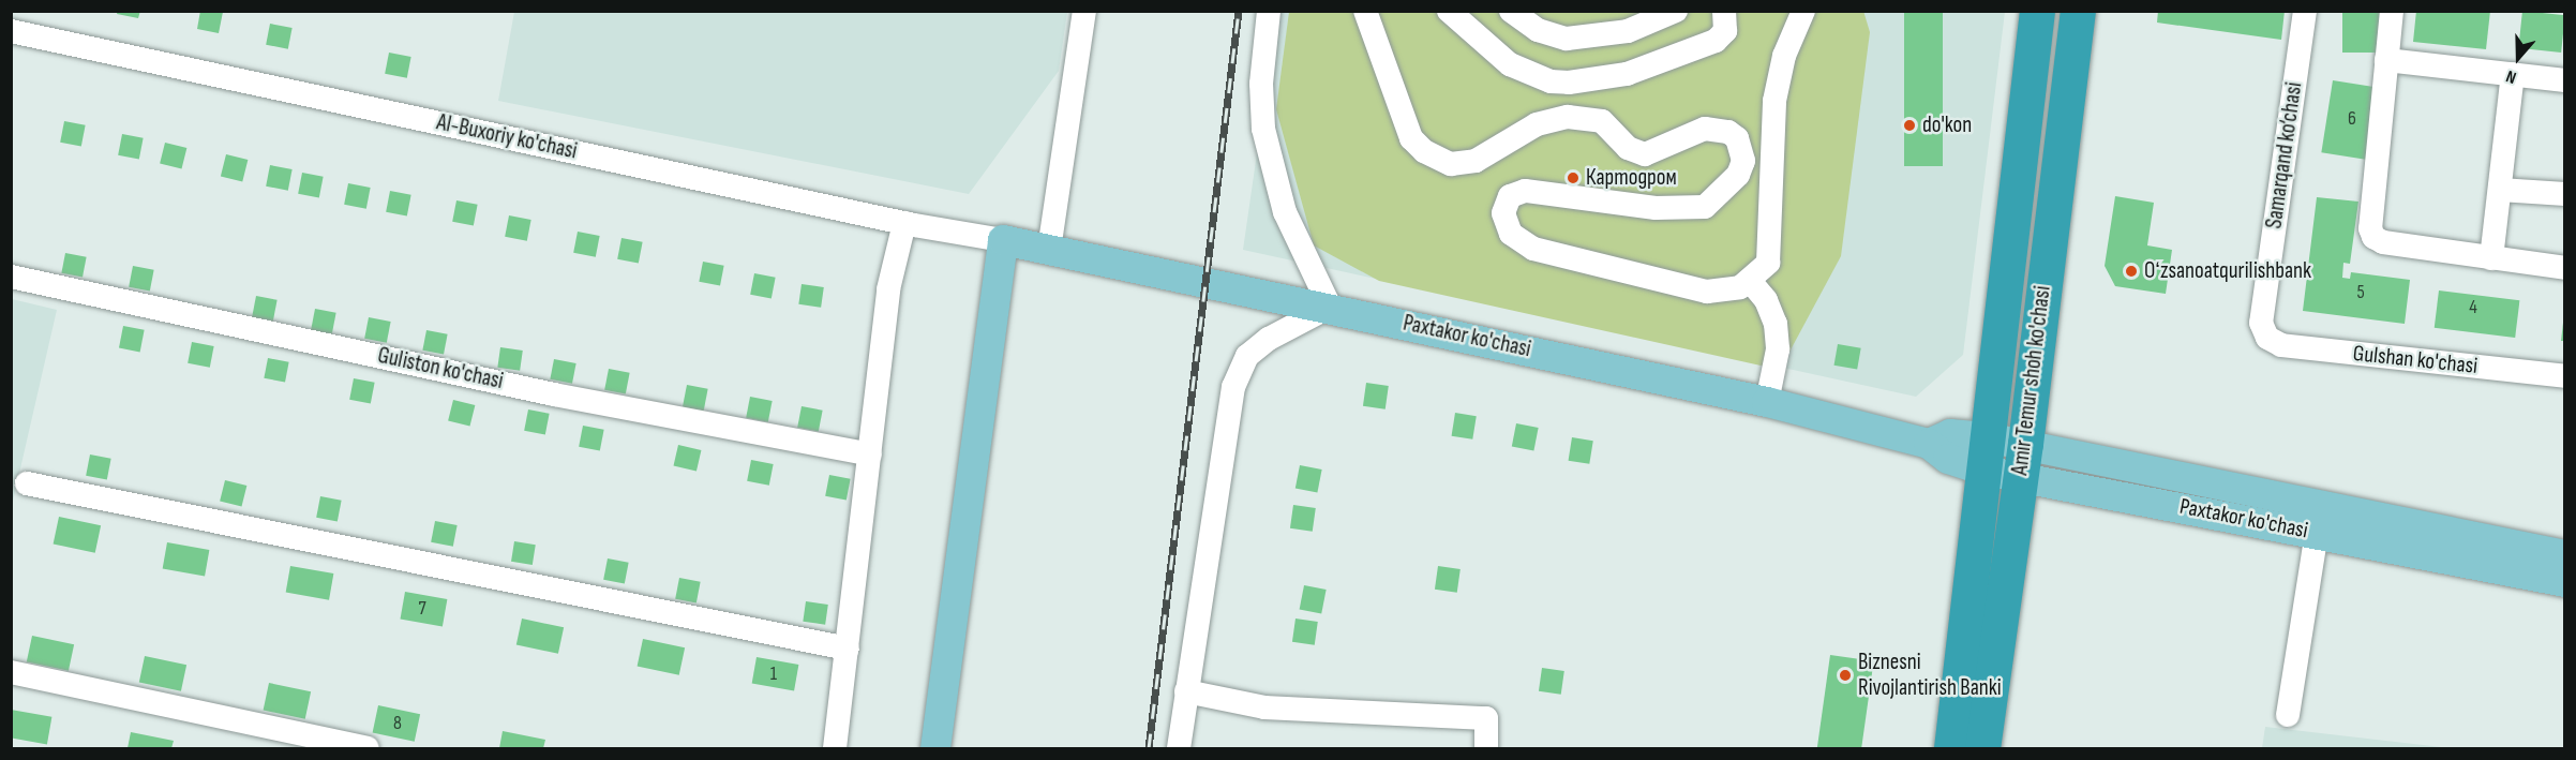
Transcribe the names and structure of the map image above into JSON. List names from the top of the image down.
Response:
{
  "streets": {
    "highway": ["Amir Temur shoh ko'chasi"],
    "main road": ["Paxtakor ko'chasi"],
    "street": [
      "Al-Buxoriy ko'chasi",
      "Samarqand ko‘chasi",
      "Gulshan ko'chasi",
      "Guliston ko'chasi"
    ]
  },
  "crossings": [
    ["Al-Buxoriy ko'chasi", "Paxtakor ko'chasi"],
    ["Samarqand ko‘chasi", "Gulshan ko'chasi"],
    ["Paxtakor ko'chasi", "Amir Temur shoh ko'chasi"]
  ],
  "places": [
    "do'kon",
    "Картодром",
    "Oʻzsanoatqurilishbank",
    "Biznesni Rivojlantirish Banki"
  ],
  "house_numbers": [
    "6",
    "5",
    "4",
    "7",
    "1",
    "8"
  ],
  "north": "bottom"
}
